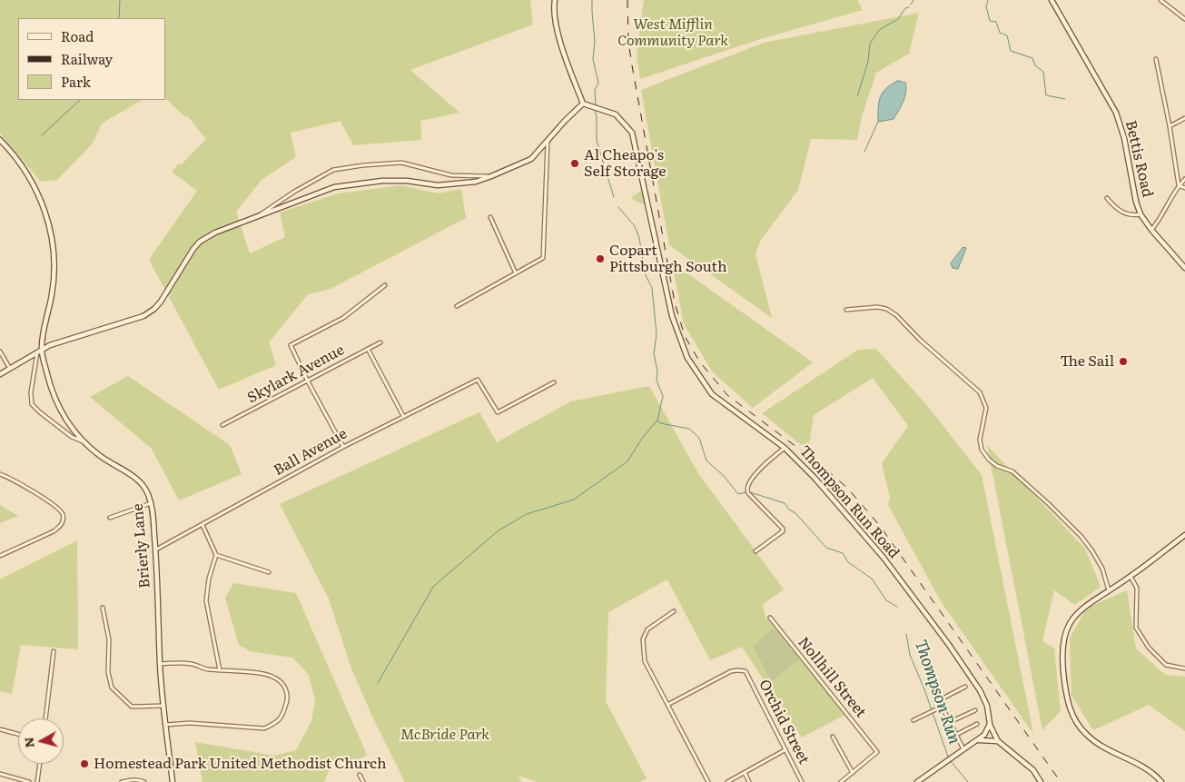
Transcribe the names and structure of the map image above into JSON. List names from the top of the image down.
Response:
{
  "streets": {
    "street": [
      "Bettis Road",
      "Skylark Avenue",
      "Ball Avenue",
      "Thompson Run Road",
      "Brierly Lane",
      "Nollhill Street",
      "Orchid Street"
    ]
  },
  "crossings": [
    ["Ball Avenue", "Brierly Lane"]
  ],
  "water": ["Thompson Run"],
  "parks": ["West Mifflin Community Park", "McBride Park"],
  "places": [
    "Al Cheapo's Self Storage",
    "Copart Pittsburgh South",
    "The Sail",
    "Homestead Park United Methodist Church"
  ],
  "legend": ["Road", "Railway", "Park"],
  "north": "left"
}
